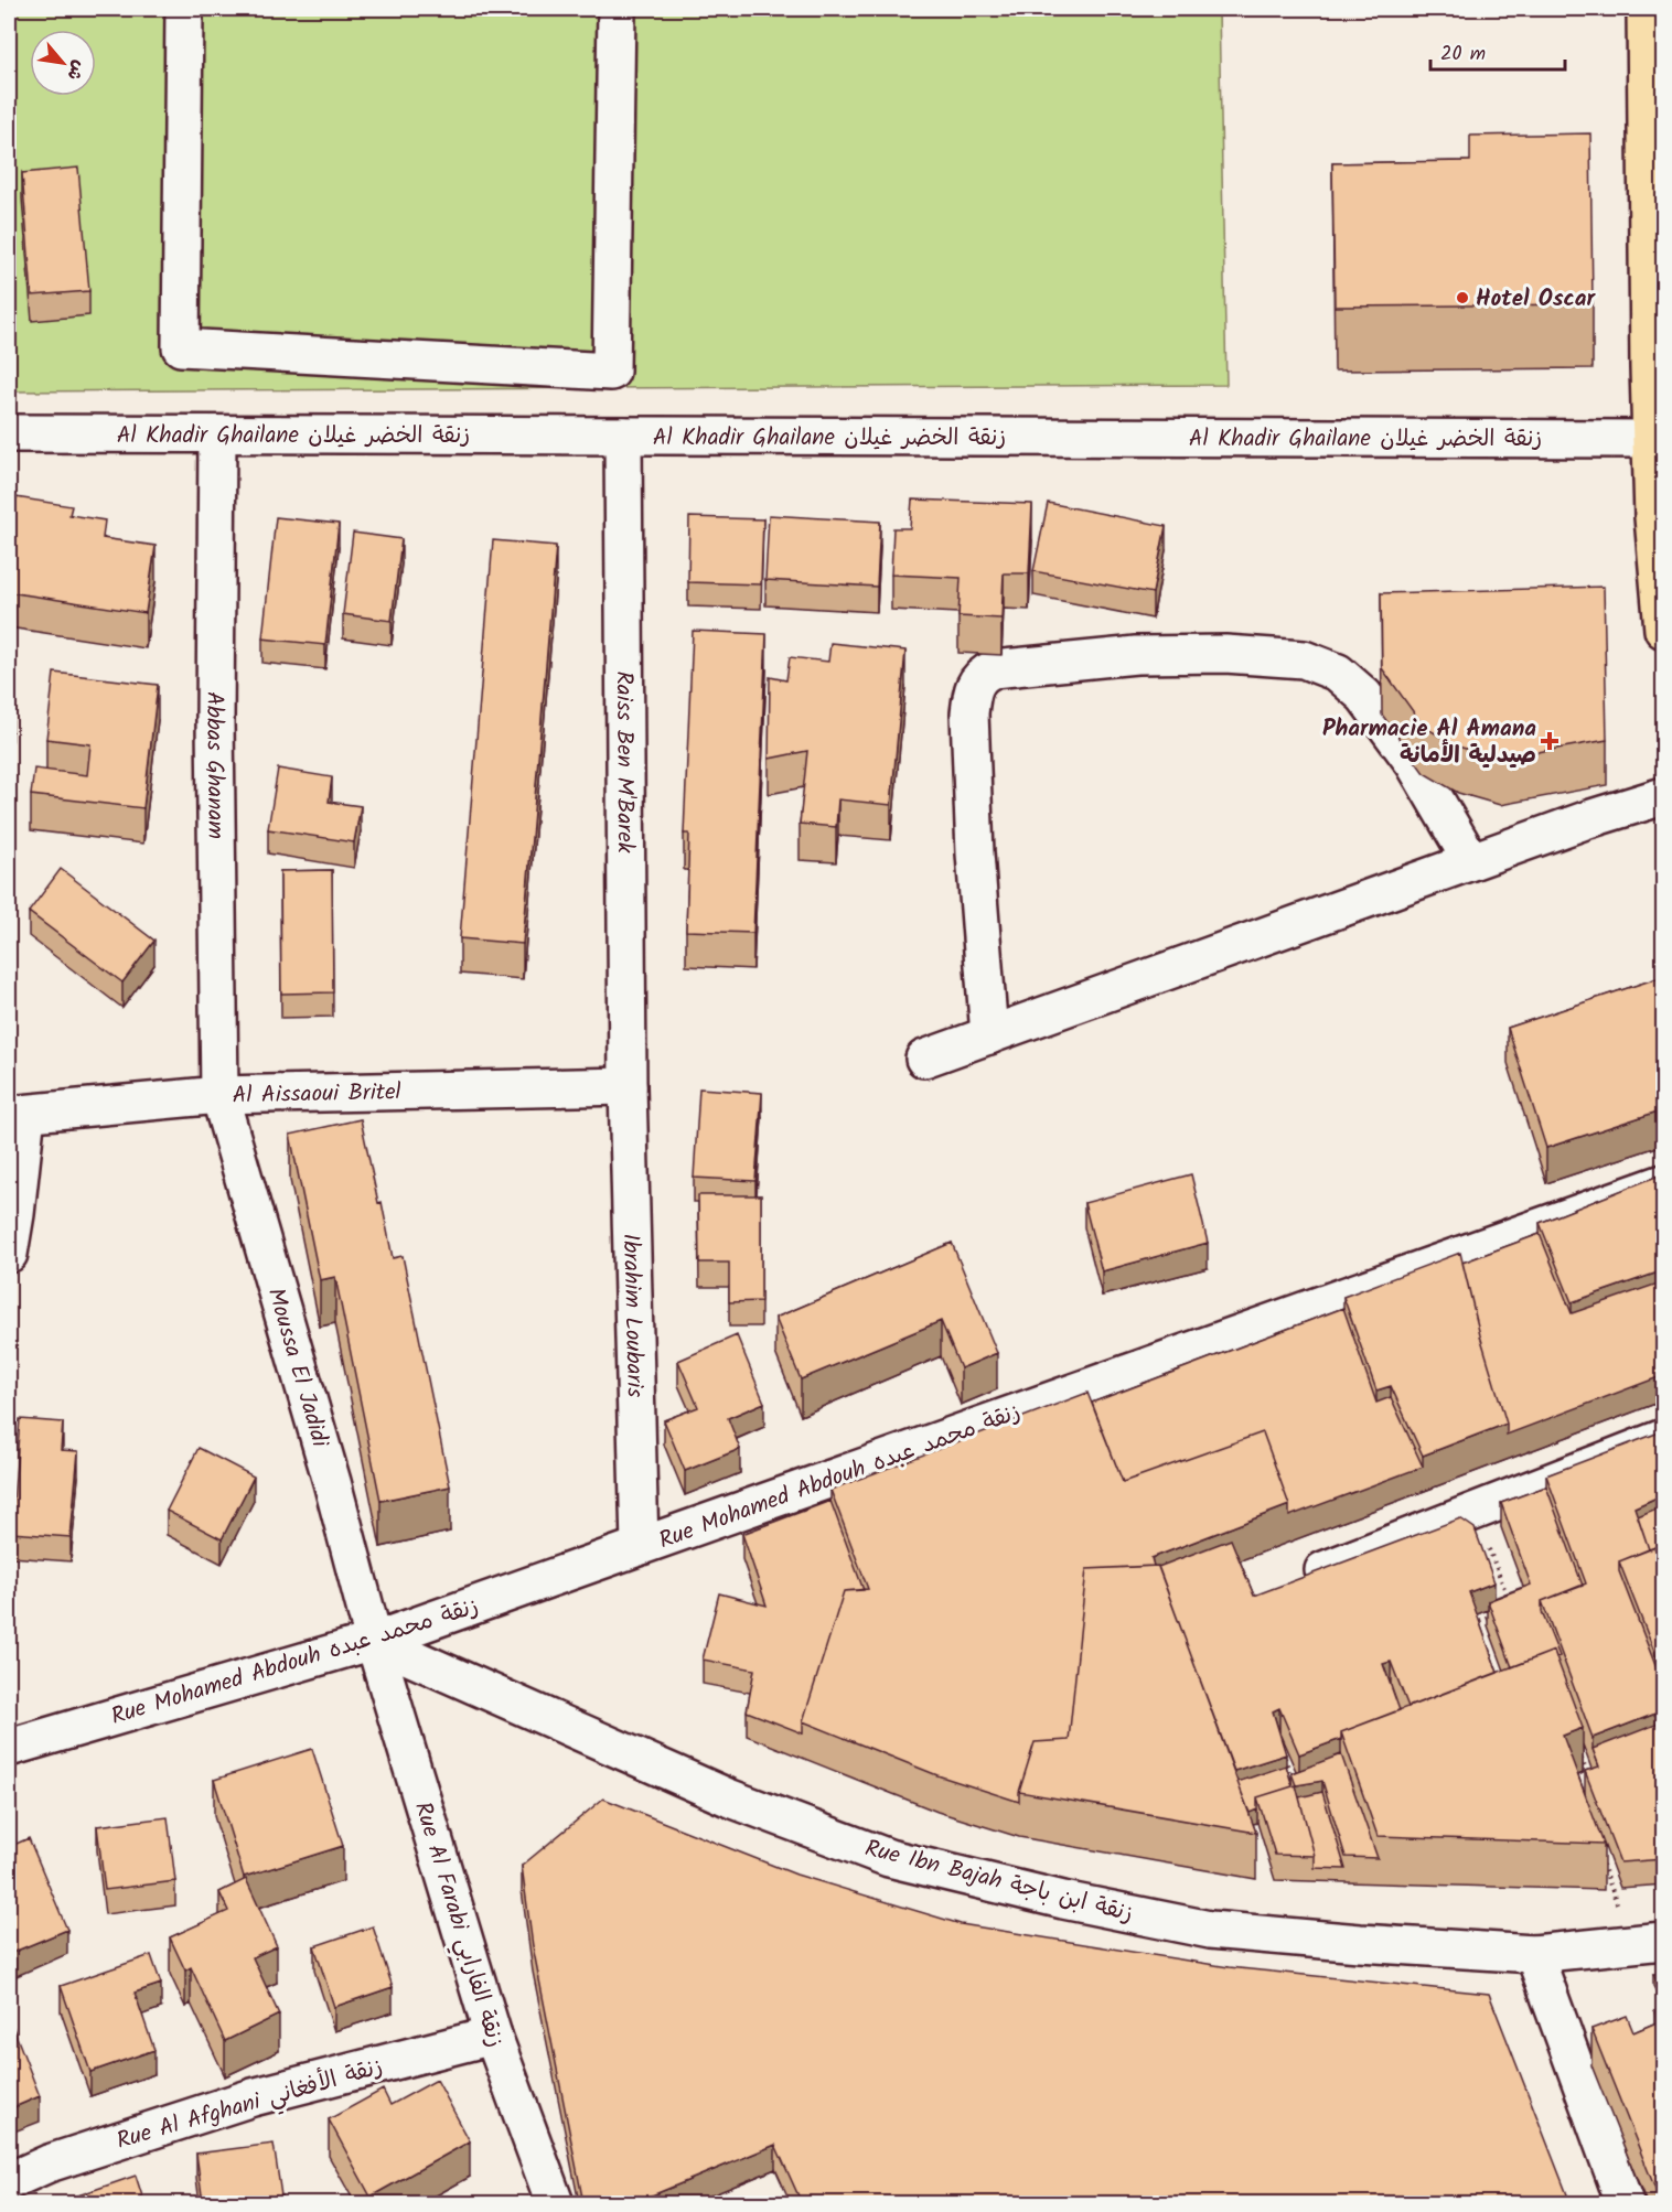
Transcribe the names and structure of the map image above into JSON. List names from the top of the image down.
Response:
{
  "streets": {
    "street": [
      "Al Khadir Ghailane زنقة الخضر غيلان",
      "Raiss Ben M'Barek",
      "Abbas Ghanam",
      "Al Aissaoui Britel",
      "Ibrahim Loubaris",
      "Moussa El Jadidi",
      "Rue Mohamed Abdouh زنقة محمد عبده",
      "Rue Ibn Bajah زنقة ابن باجة",
      "Rue Al Farabi زنقة الفارابي",
      "Rue Al Afghani زنقة الأفغاني"
    ]
  },
  "crossings": [
    ["Al Khadir Ghailane زنقة الخضر غيلان", "Raiss Ben M'Barek"],
    ["Al Khadir Ghailane زنقة الخضر غيلان", "Abbas Ghanam"],
    ["Raiss Ben M'Barek", "Al Aissaoui Britel"],
    ["Raiss Ben M'Barek", "Ibrahim Loubaris"],
    ["Abbas Ghanam", "Al Aissaoui Britel"],
    ["Abbas Ghanam", "Moussa El Jadidi"],
    ["Al Aissaoui Britel", "Ibrahim Loubaris"],
    ["Al Aissaoui Britel", "Moussa El Jadidi"],
    ["Ibrahim Loubaris", "Rue Mohamed Abdouh زنقة محمد عبده"],
    ["Moussa El Jadidi", "Rue Mohamed Abdouh زنقة محمد عبده"],
    ["Moussa El Jadidi", "Rue Ibn Bajah زنقة ابن باجة"],
    ["Moussa El Jadidi", "Rue Al Farabi زنقة الفارابي"],
    ["Rue Mohamed Abdouh زنقة محمد عبده", "Rue Ibn Bajah زنقة ابن باجة"],
    ["Rue Mohamed Abdouh زنقة محمد عبده", "Rue Al Farabi زنقة الفارابي"],
    ["Rue Ibn Bajah زنقة ابن باجة", "Rue Al Farabi زنقة الفارابي"],
    ["Rue Al Farabi زنقة الفارابي", "Rue Al Afghani زنقة الأفغاني"]
  ],
  "places": {
    "other": ["Hotel Oscar"],
    "health": ["Pharmacie Al Amana صيدلية الأمانة"]
  },
  "scale_bar": "20 m",
  "north": "bottom right"
}
